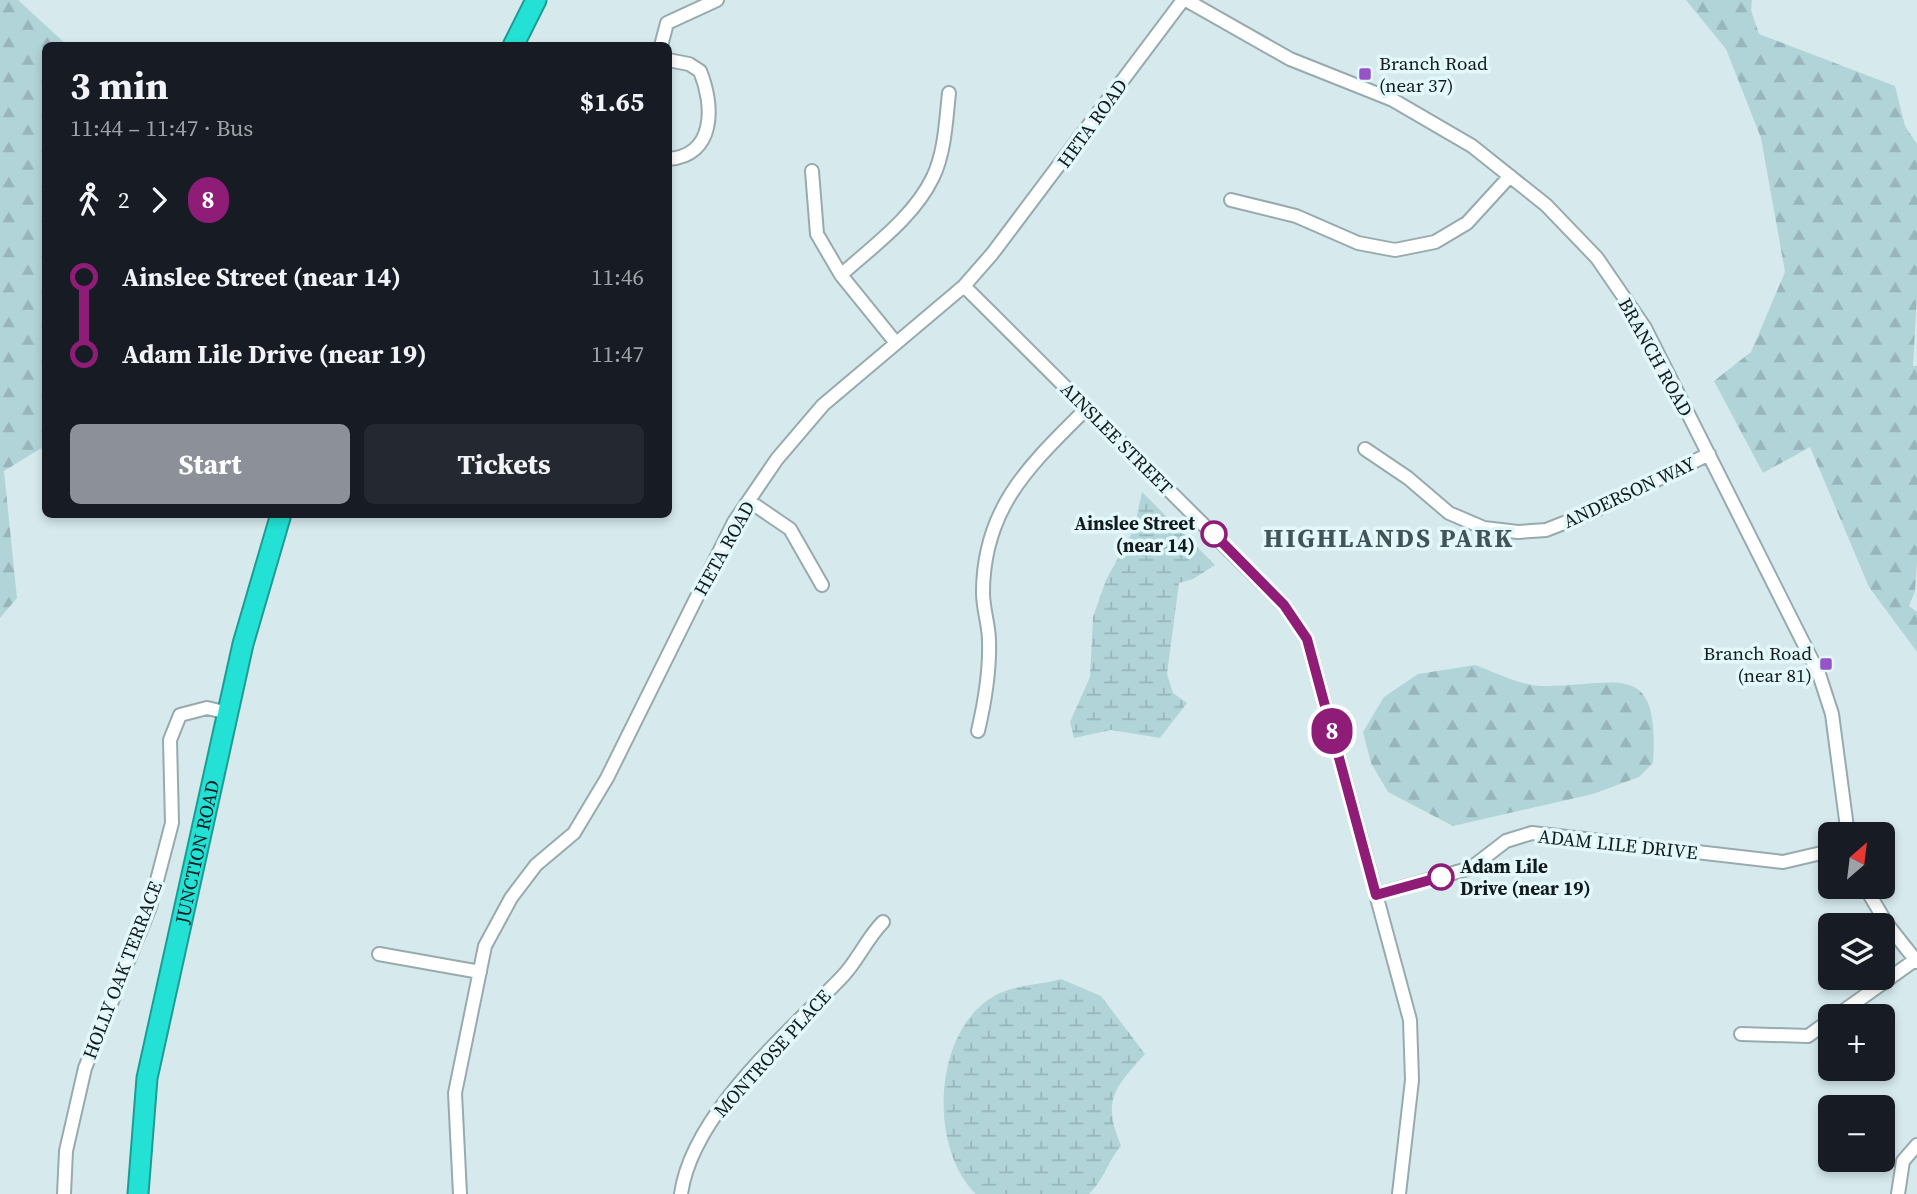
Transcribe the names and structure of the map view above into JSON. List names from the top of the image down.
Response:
{
  "streets": {
    "highway": ["JUNCTION ROAD"],
    "street": [
      "HETA ROAD",
      "BRANCH ROAD",
      "AINSLEE STREET",
      "ANDERSON WAY",
      "ADAM LILE DRIVE",
      "HOLLY OAK TERRACE",
      "MONTROSE PLACE"
    ]
  },
  "crossings": [
    ["HETA ROAD", "BRANCH ROAD"],
    ["HETA ROAD", "AINSLEE STREET"],
    ["BRANCH ROAD", "ANDERSON WAY"],
    ["AINSLEE STREET", "ADAM LILE DRIVE"],
    ["JUNCTION ROAD", "HOLLY OAK TERRACE"]
  ],
  "districts": ["HIGHLANDS PARK"],
  "places": {
    "transit": ["Branch Road (near 37)", "Branch Road (near 81)"],
    "other": ["Ainslee Street (near 14)", "Adam Lile Drive (near 19)"]
  },
  "lines": ["bus line 8"],
  "north": "top right",
  "page": {
    "on_map": "8",
    "heading": ["3 min", "11:44 – 11:47 · Bus", "$1.65"],
    "legs": ["2", "8"],
    "list": [
      {
        "name": "Ainslee Street (near 14)",
        "value": "11:46"
      },
      {
        "name": "Adam Lile Drive (near 19)",
        "value": "11:47"
      }
    ],
    "buttons": ["Start", "Tickets"],
    "map_buttons": ["+", "−"]
  }
}
